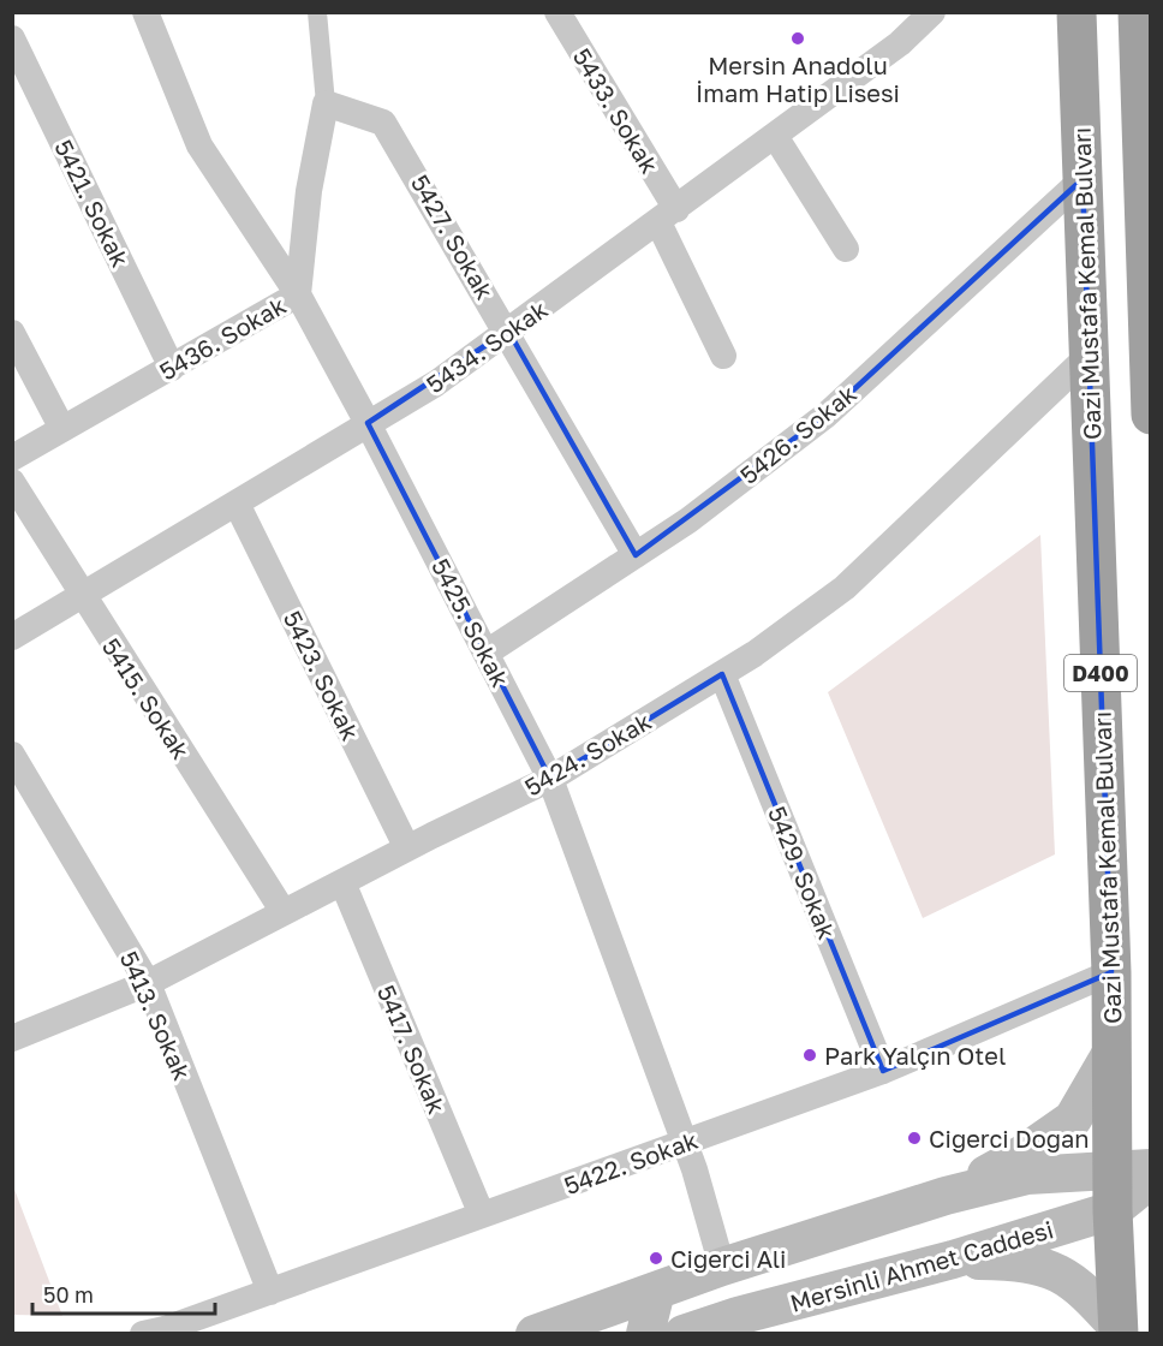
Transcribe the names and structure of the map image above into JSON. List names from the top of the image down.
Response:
{
  "streets": {
    "highway": ["Gazi Mustafa Kemal Bulvarı", "D400"],
    "main road": ["Mersinli Ahmet Caddesi"],
    "street": [
      "5433. Sokak",
      "5421. Sokak",
      "5427. Sokak",
      "5436. Sokak",
      "5434. Sokak",
      "5426. Sokak",
      "5425. Sokak",
      "5423. Sokak",
      "5415. Sokak",
      "5424. Sokak",
      "5429. Sokak",
      "5413. Sokak",
      "5417. Sokak",
      "5422. Sokak"
    ]
  },
  "crossings": [
    ["5433. Sokak", "5434. Sokak"],
    ["5421. Sokak", "5436. Sokak"],
    ["5427. Sokak", "5436. Sokak"],
    ["5427. Sokak", "5434. Sokak"],
    ["5427. Sokak", "5426. Sokak"],
    ["Gazi Mustafa Kemal Bulvarı", "5426. Sokak"],
    ["Gazi Mustafa Kemal Bulvarı", "5424. Sokak"],
    ["Gazi Mustafa Kemal Bulvarı", "5422. Sokak"],
    ["Gazi Mustafa Kemal Bulvarı", "Mersinli Ahmet Caddesi"],
    ["5436. Sokak", "5425. Sokak"],
    ["5434. Sokak", "5425. Sokak"],
    ["5434. Sokak", "5423. Sokak"],
    ["5434. Sokak", "5415. Sokak"],
    ["5426. Sokak", "5425. Sokak"],
    ["5425. Sokak", "5424. Sokak"],
    ["5425. Sokak", "5422. Sokak"],
    ["5423. Sokak", "5424. Sokak"],
    ["5415. Sokak", "5424. Sokak"],
    ["5424. Sokak", "5429. Sokak"],
    ["5424. Sokak", "5413. Sokak"],
    ["5424. Sokak", "5417. Sokak"],
    ["5429. Sokak", "5422. Sokak"],
    ["5413. Sokak", "5422. Sokak"],
    ["5417. Sokak", "5422. Sokak"]
  ],
  "places": [
    "Mersin Anadolu İmam Hatip Lisesi",
    "Park Yalçın Otel",
    "Ciğerci Doğan",
    "Ciğerci Ali"
  ],
  "scale_bar": "50 m"
}
